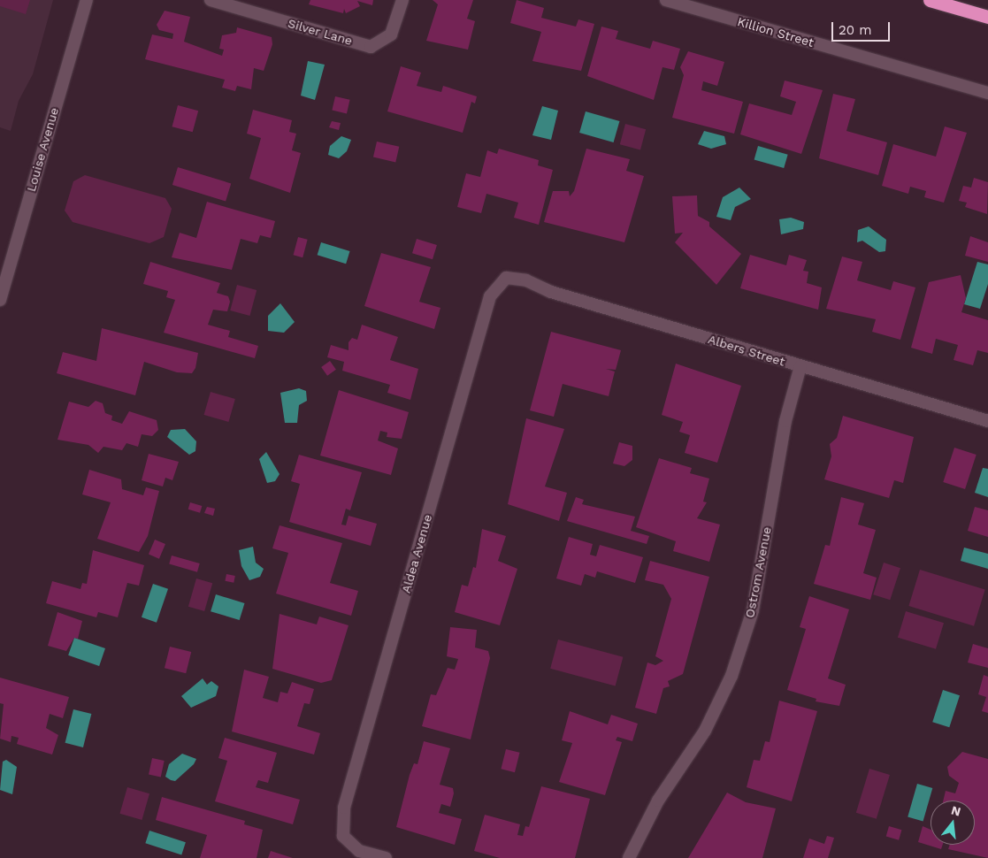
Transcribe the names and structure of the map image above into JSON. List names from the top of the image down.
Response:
{
  "streets": {
    "street": [
      "Silver Lane",
      "Killion Street",
      "Louise Avenue",
      "Albers Street",
      "Aldea Avenue",
      "Ostrom Avenue"
    ]
  },
  "crossings": [
    ["Albers Street", "Aldea Avenue"],
    ["Albers Street", "Ostrom Avenue"]
  ],
  "scale_bar": "20 m",
  "north": "top"
}
